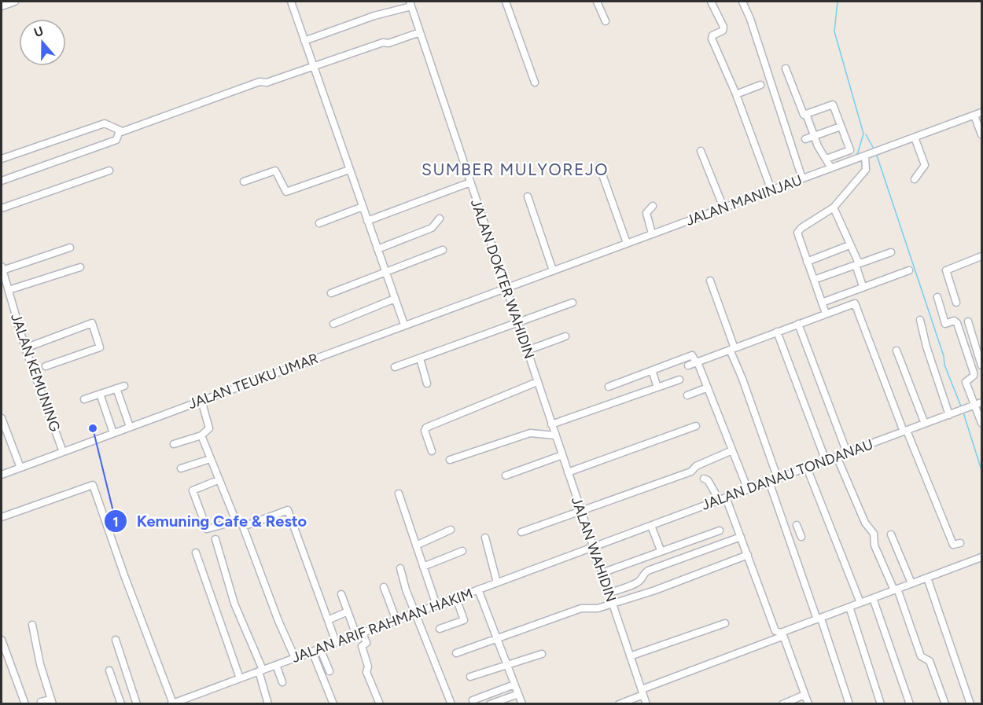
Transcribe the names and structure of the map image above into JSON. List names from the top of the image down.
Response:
{
  "streets": {
    "street": [
      "JALAN MANINJAU",
      "JALAN DOKTER WAHIDIN",
      "JALAN KEMUNING",
      "JALAN TEUKU UMAR",
      "JALAN DANAU TONDANAU",
      "JALAN WAHIDIN",
      "JALAN ARIF RAHMAN HAKIM"
    ]
  },
  "crossings": [
    ["JALAN MANINJAU", "JALAN DOKTER WAHIDIN"],
    ["JALAN MANINJAU", "JALAN TEUKU UMAR"],
    ["JALAN DOKTER WAHIDIN", "JALAN TEUKU UMAR"],
    ["JALAN DOKTER WAHIDIN", "JALAN WAHIDIN"],
    ["JALAN KEMUNING", "JALAN TEUKU UMAR"],
    ["JALAN DANAU TONDANAU", "JALAN WAHIDIN"],
    ["JALAN DANAU TONDANAU", "JALAN ARIF RAHMAN HAKIM"],
    ["JALAN WAHIDIN", "JALAN ARIF RAHMAN HAKIM"]
  ],
  "districts": ["SUMBER MULYOREJO"],
  "places": ["Kemuning Cafe & Resto"],
  "north": "top"
}
